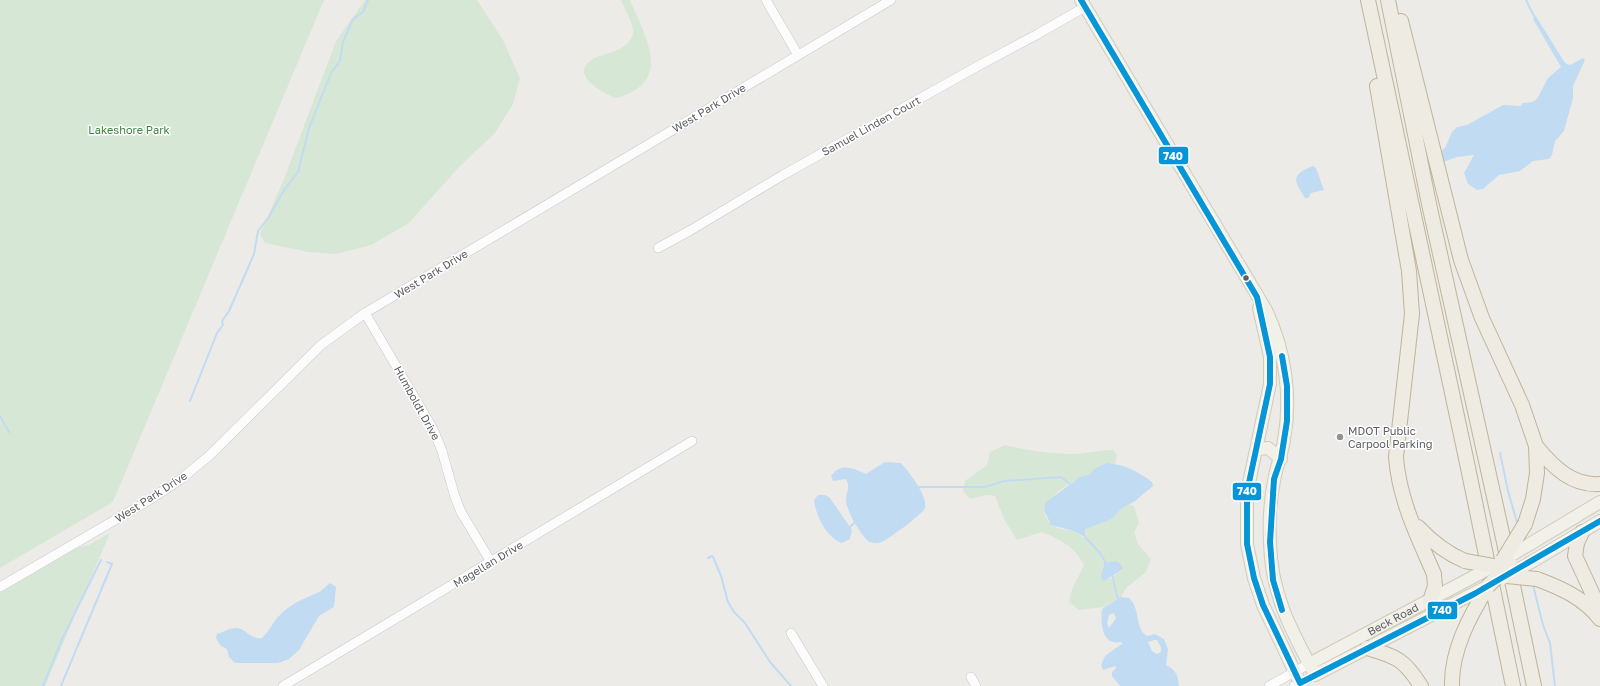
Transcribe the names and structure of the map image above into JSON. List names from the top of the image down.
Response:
{
  "streets": {
    "main road": ["Beck Road"],
    "street": [
      "West Park Drive",
      "Samuel Linden Court",
      "Humboldt Drive",
      "Magellan Drive"
    ]
  },
  "crossings": [
    ["West Park Drive", "Humboldt Drive"],
    ["Humboldt Drive", "Magellan Drive"]
  ],
  "parks": ["Lakeshore Park"],
  "places": ["MDOT Public Carpool Parking"],
  "lines": ["transit line 740"]
}
